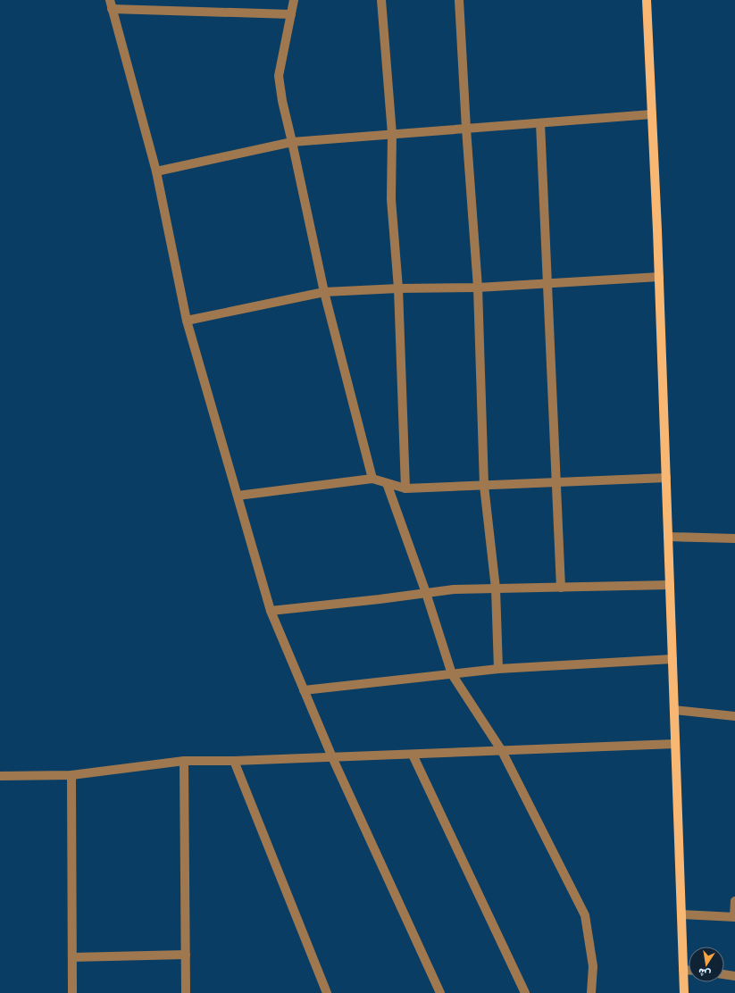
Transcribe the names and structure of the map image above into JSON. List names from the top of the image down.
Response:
{
  "north": "bottom"
}
